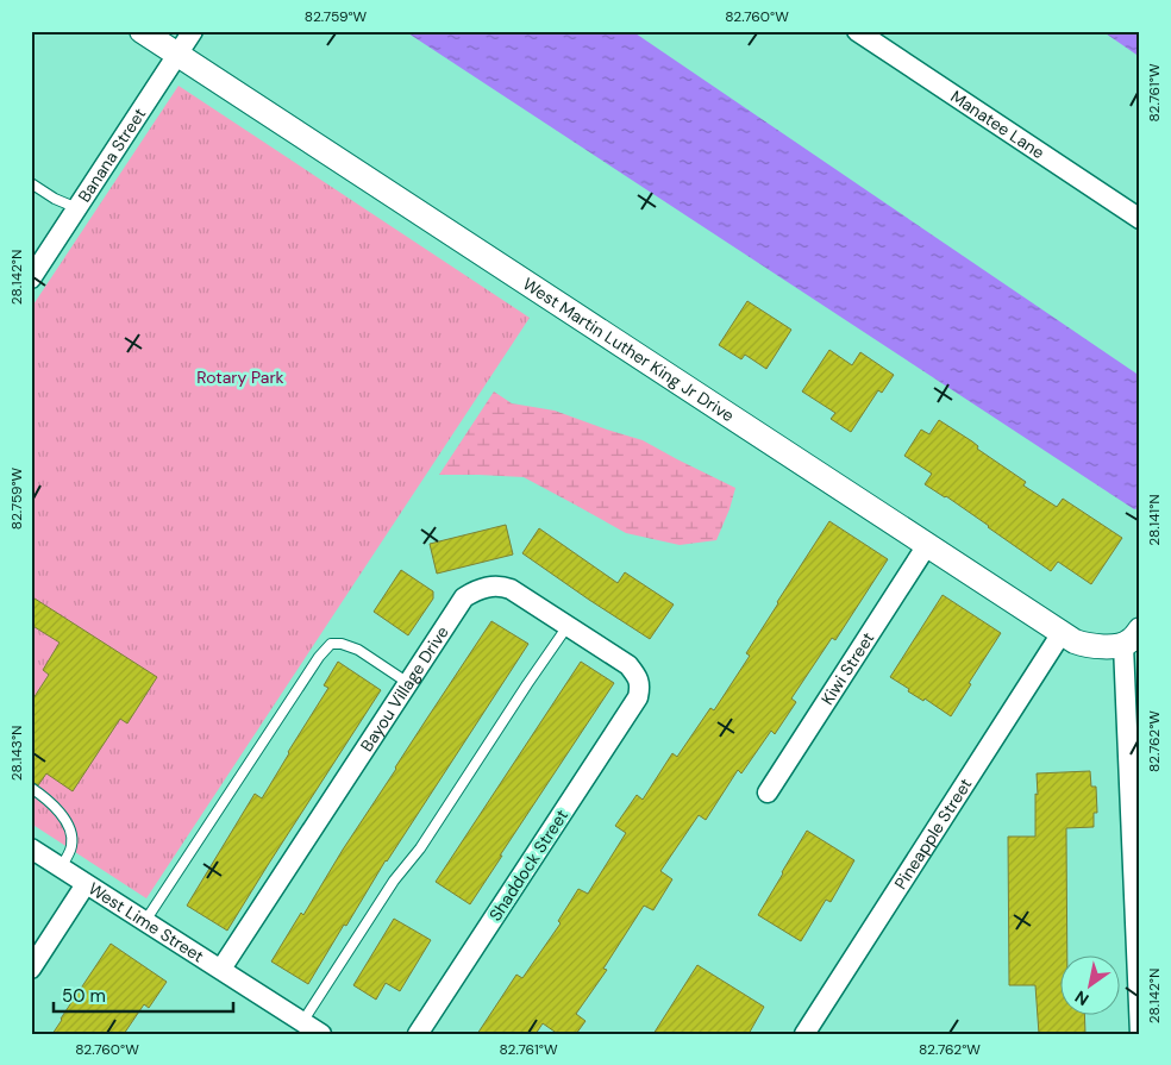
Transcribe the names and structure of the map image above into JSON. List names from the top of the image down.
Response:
{
  "streets": {
    "street": [
      "Manatee Lane",
      "Banana Street",
      "West Martin Luther King Jr Drive",
      "Kiwi Street",
      "Bayou Village Drive",
      "Pineapple Street",
      "Shaddock Street",
      "West Lime Street"
    ]
  },
  "crossings": [
    ["Banana Street", "West Martin Luther King Jr Drive"],
    ["West Martin Luther King Jr Drive", "Kiwi Street"],
    ["West Martin Luther King Jr Drive", "Pineapple Street"],
    ["Bayou Village Drive", "Shaddock Street"],
    ["Bayou Village Drive", "West Lime Street"]
  ],
  "parks": ["Rotary Park"],
  "scale_bar": "50 m",
  "north": "bottom left",
  "coordinates": [
    "82.759°W",
    "82.760°W",
    "82.761°W",
    "28.142°N",
    "28.141°N",
    "82.762°W",
    "28.143°N"
  ]
}
